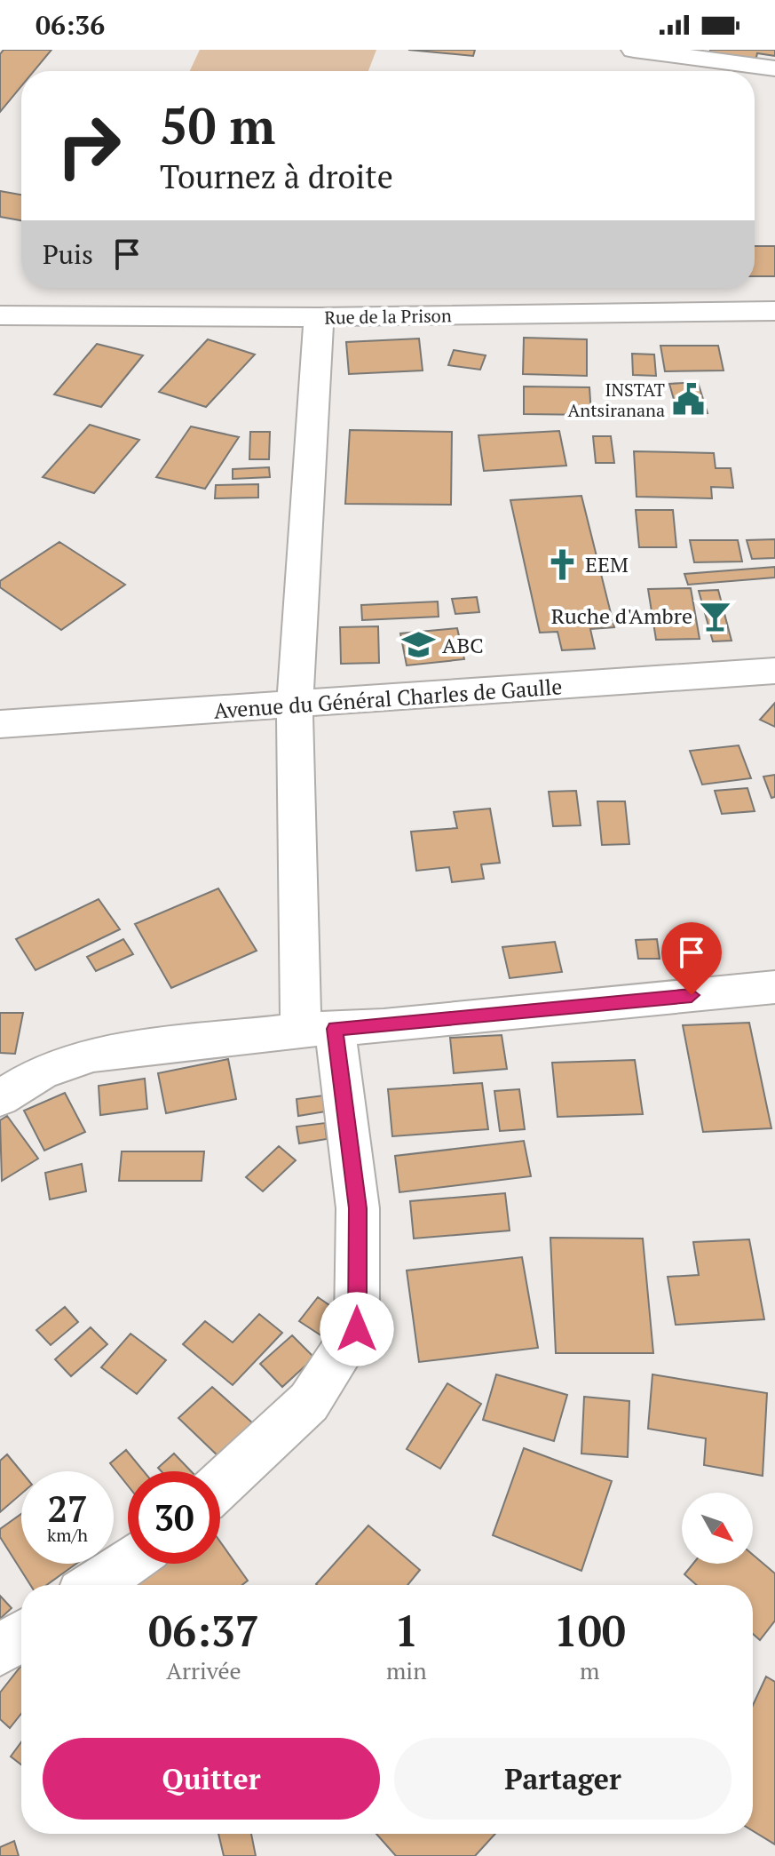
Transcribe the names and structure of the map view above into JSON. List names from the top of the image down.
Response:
{
  "streets": {
    "street": ["Rue de la Prison", "Avenue du Général Charles de Gaulle"]
  },
  "places": {
    "public building": ["INSTAT Antsiranana"],
    "church": ["EEM"],
    "bar": ["Ruche d'Ambre"],
    "school or university": ["ABC"]
  },
  "north": "bottom right",
  "page": {
    "status": "06:36",
    "turn": ["50 m", "Tournez à droite"],
    "then": "Puis",
    "speed": "27 km/h",
    "limit": "30",
    "eta": [
      "06:37",
      "Arrivée",
      "1",
      "min",
      "100",
      "m"
    ],
    "buttons": ["Quitter", "Partager"]
  }
}
